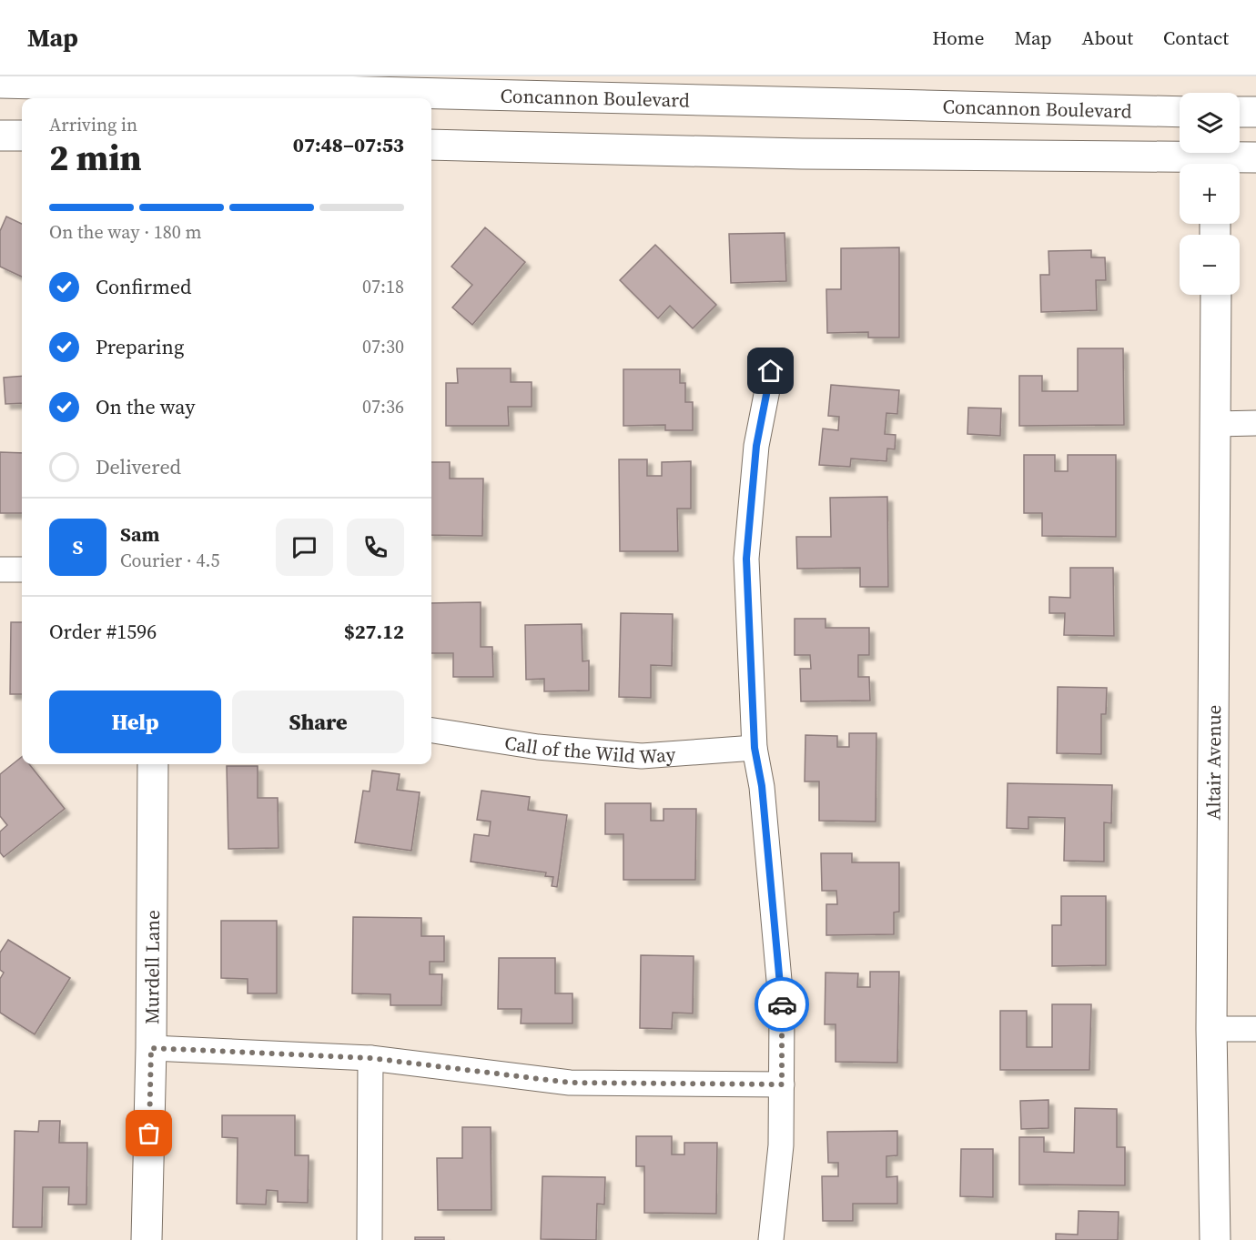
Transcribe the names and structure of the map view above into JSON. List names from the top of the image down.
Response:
{
  "streets": {
    "main road": ["Concannon Boulevard", "Altair Avenue", "Murdell Lane"],
    "street": ["Call of the Wild Way"]
  },
  "page": {
    "header": "Map",
    "nav": [
      "Home",
      "Map",
      "About",
      "Contact"
    ],
    "map_buttons": ["+", "−"],
    "heading": ["2 min", "Arriving in", "07:48–07:53"],
    "panel": [
      "Sam",
      "Courier · 4.5",
      "Order #1596",
      "$27.12"
    ],
    "bar": "On the way · 180 m",
    "list": [
      ["Confirmed", "07:18"],
      ["Preparing", "07:30"],
      ["On the way", "07:36"],
      "Delivered"
    ],
    "round": "S",
    "buttons": ["Help", "Share"]
  }
}
